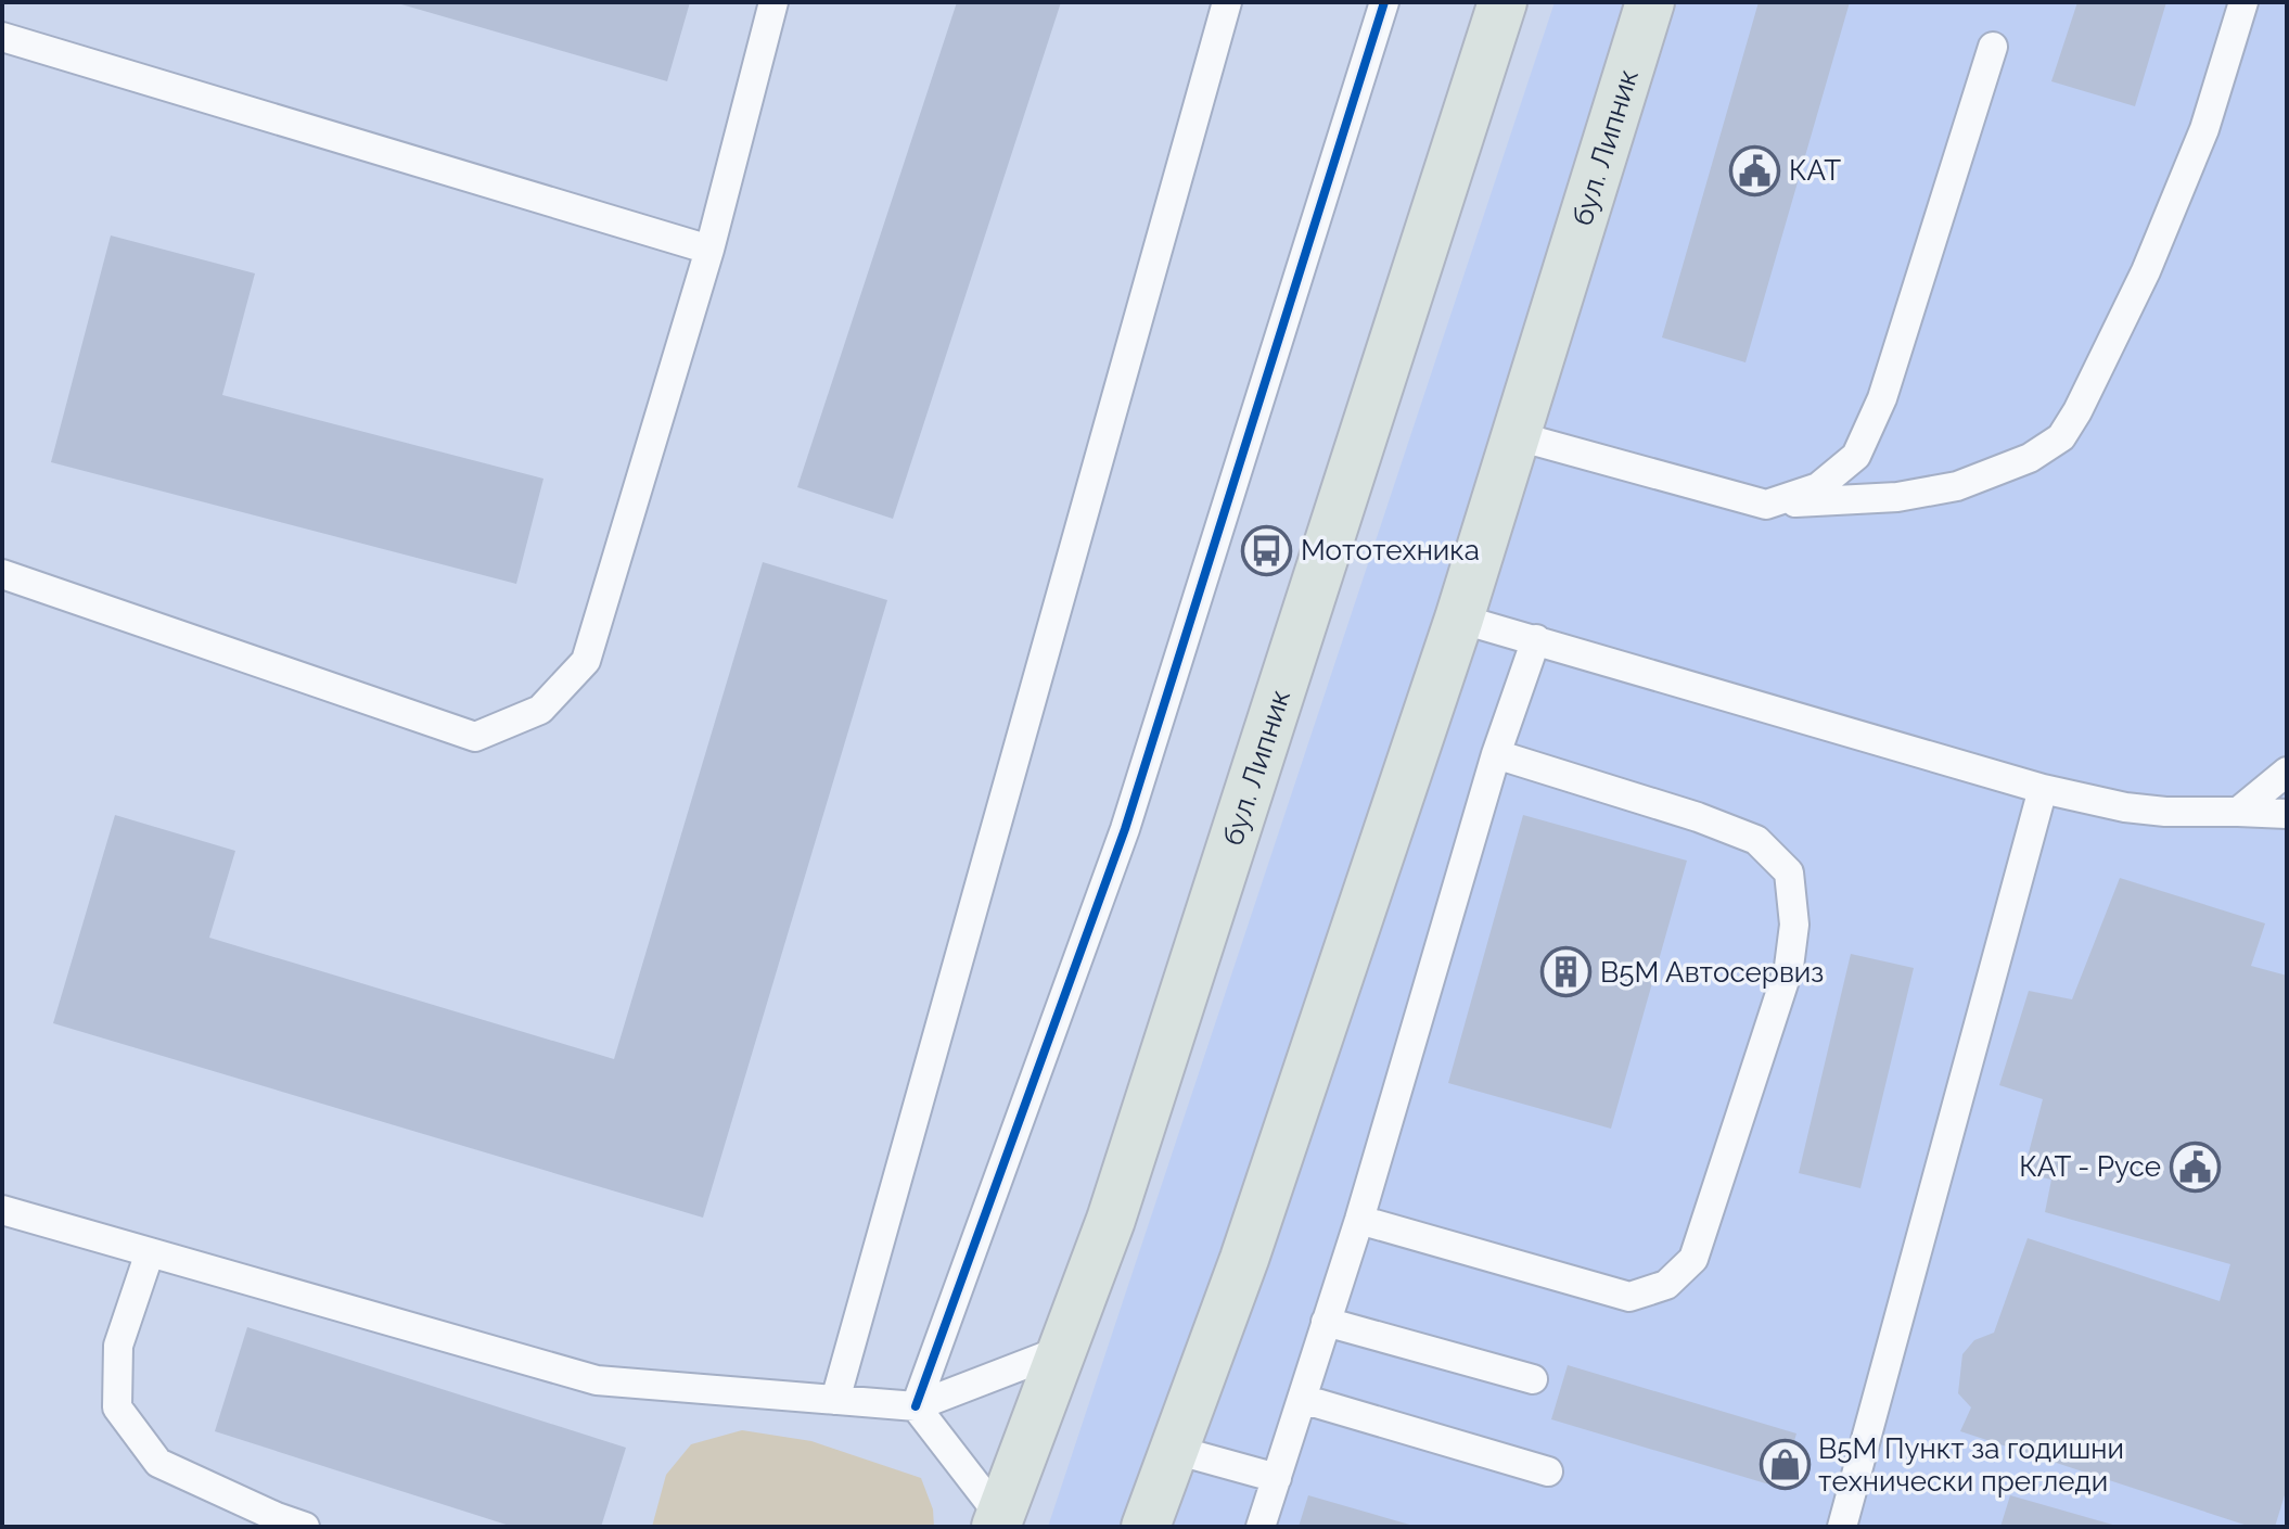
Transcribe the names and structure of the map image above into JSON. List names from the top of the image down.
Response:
{
  "streets": {
    "main road": ["бул. Липник"]
  },
  "places": {
    "public building": ["КАТ", "КАТ - Русе"],
    "bus stop": ["Мототехника"],
    "building": ["В5М Автосервиз"],
    "shop": ["В5М Пункт за годишни технически прегледи"]
  }
}
